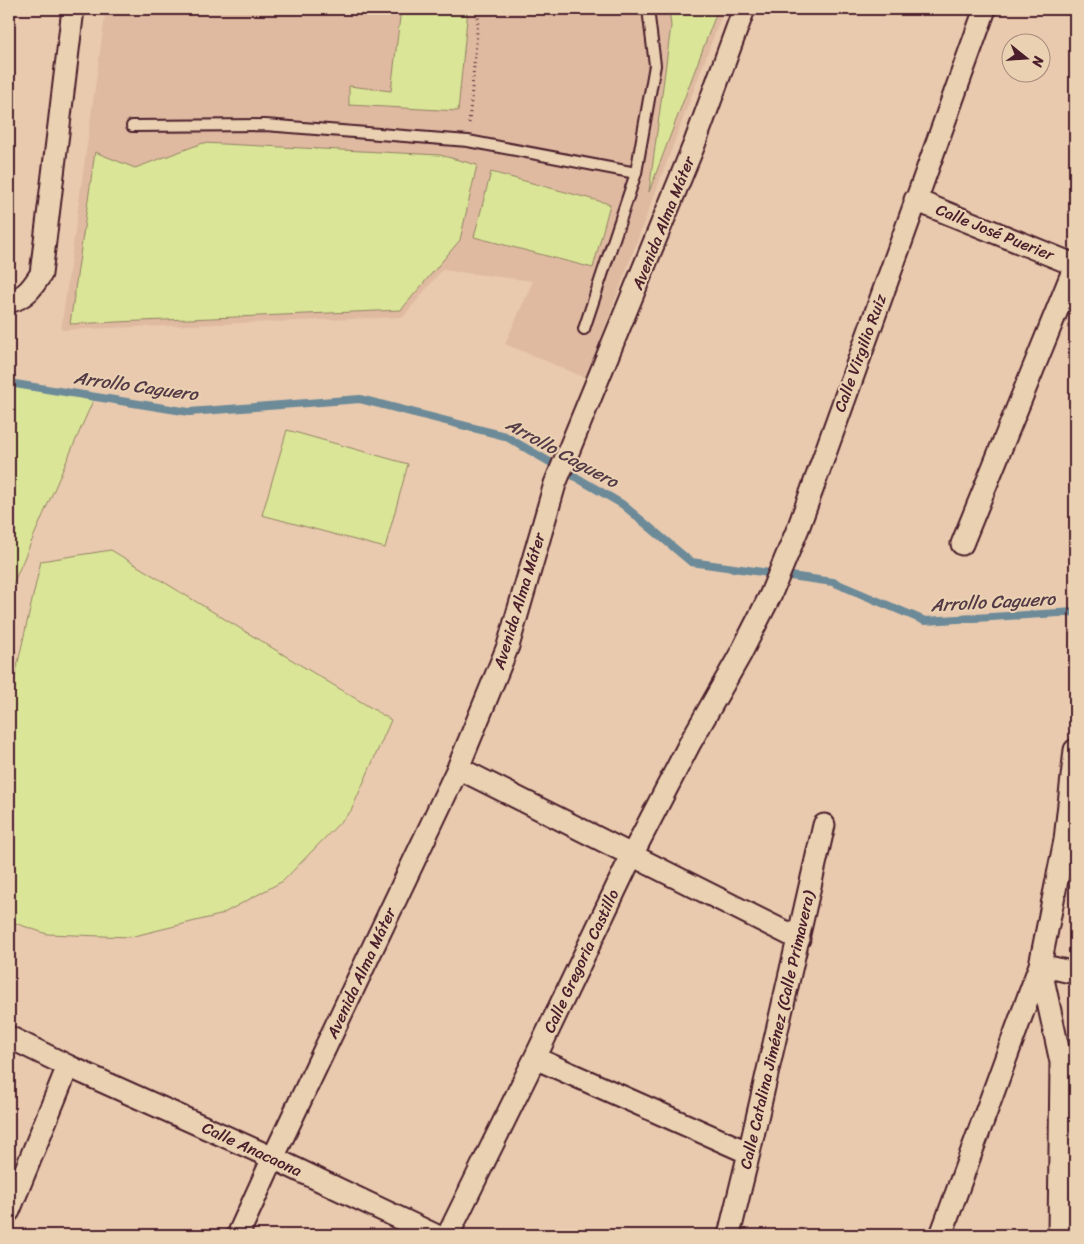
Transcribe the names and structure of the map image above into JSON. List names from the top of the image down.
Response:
{
  "streets": {
    "street": [
      "Avenida Alma Máter",
      "Calle José Puerier",
      "Calle Virgilio Ruiz",
      "Calle Gregoria Castillo",
      "Calle Catalina Jiménez (Calle Primavera)",
      "Calle Anacaona"
    ]
  },
  "crossings": [
    ["Avenida Alma Máter", "Calle Anacaona"],
    ["Calle José Puerier", "Calle Virgilio Ruiz"],
    ["Calle Virgilio Ruiz", "Calle Gregoria Castillo"]
  ],
  "water": ["Arrollo Caguero"],
  "north": "right"
}
